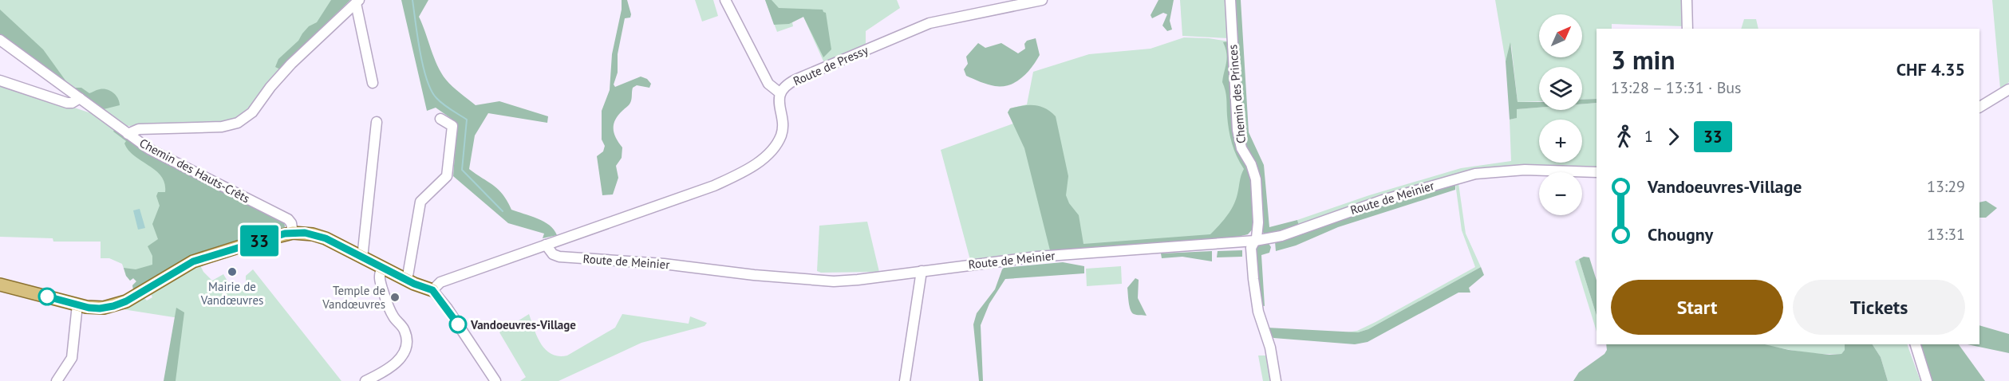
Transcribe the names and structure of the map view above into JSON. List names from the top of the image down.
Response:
{
  "streets": {
    "street": [
      "Route de Pressy",
      "Chemin des Princes",
      "Chemin des Hauts-Crêts",
      "Route de Meinier"
    ]
  },
  "crossings": [
    ["Route de Pressy", "Route de Meinier"],
    ["Chemin des Princes", "Route de Meinier"]
  ],
  "places": ["Mairie de Vandœuvres", "Temple de Vandœuvres", "Vandoeuvres-Village"],
  "lines": ["bus line 33"],
  "north": "top right",
  "page": {
    "on_map": "33",
    "map_buttons": ["+", "−"],
    "heading": ["3 min", "13:28 – 13:31 · Bus", "CHF 4.35"],
    "legs": ["1", "33"],
    "list": [
      {
        "name": "Vandoeuvres-Village",
        "value": "13:29"
      },
      {
        "name": "Chougny",
        "value": "13:31"
      }
    ],
    "buttons": ["Start", "Tickets"]
  }
}
